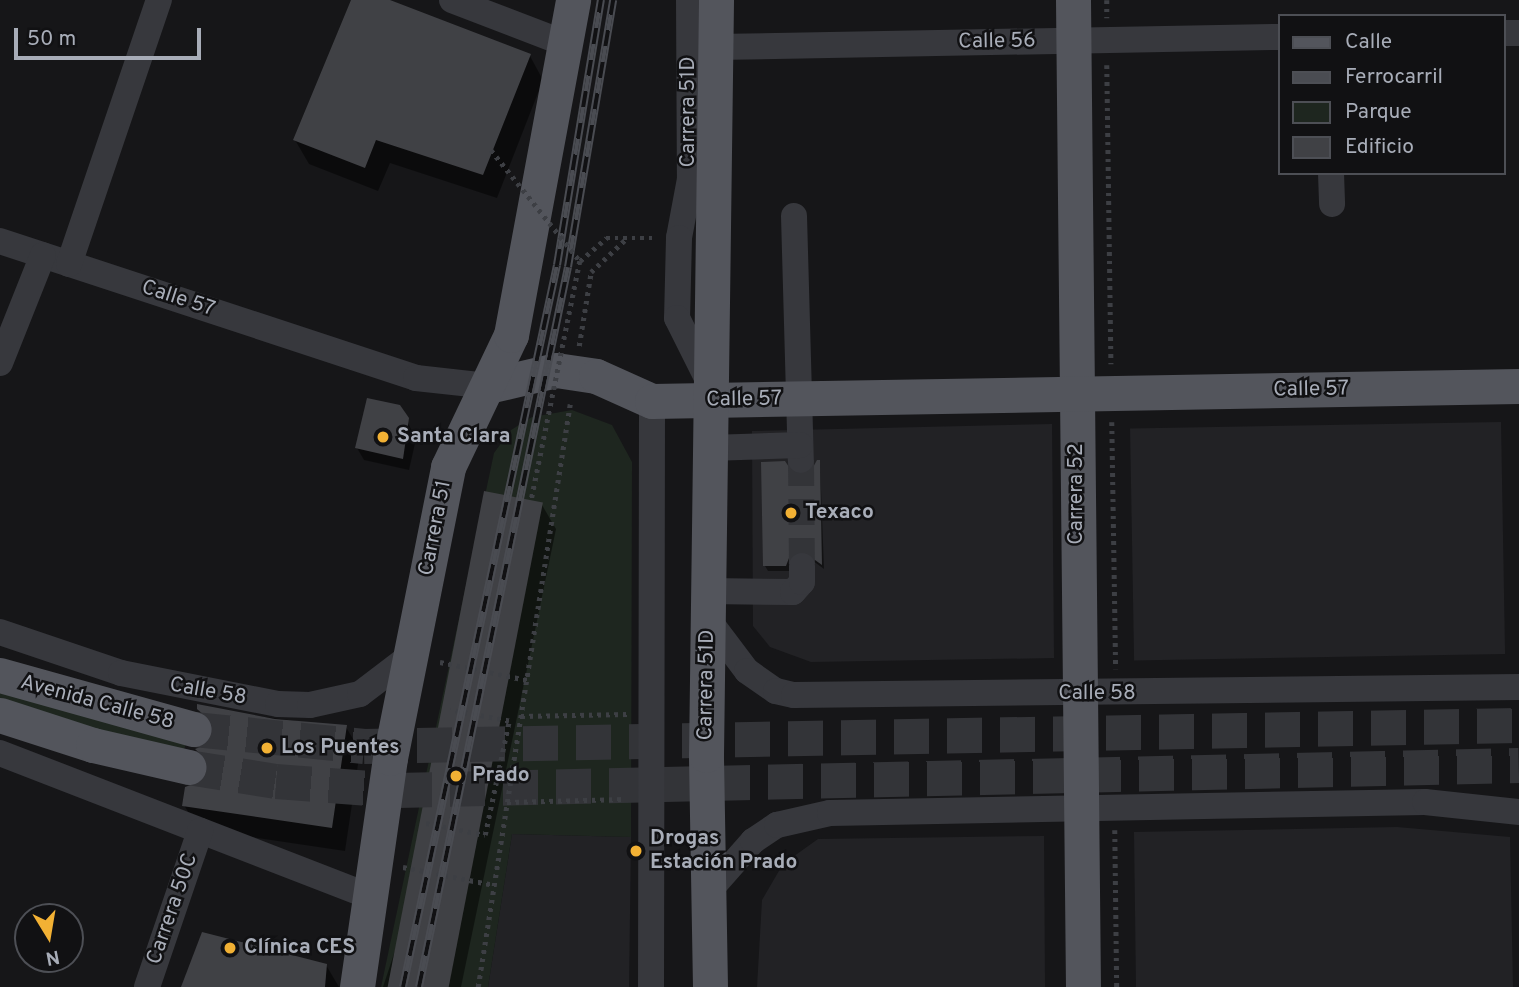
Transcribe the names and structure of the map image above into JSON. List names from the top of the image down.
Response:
{
  "streets": {
    "main road": [
      "Carrera 51D",
      "Calle 57",
      "Carrera 52",
      "Carrera 51",
      "Avenida Calle 58"
    ],
    "street": ["Calle 56", "Calle 58", "Carrera 50C"]
  },
  "crossings": [
    ["Calle 56", "Carrera 51D"],
    ["Calle 56", "Carrera 52"],
    ["Carrera 51D", "Calle 57"],
    ["Carrera 51D", "Calle 58"],
    ["Calle 57", "Carrera 52"],
    ["Calle 57", "Carrera 51"],
    ["Carrera 52", "Calle 58"],
    ["Carrera 51", "Calle 58"]
  ],
  "places": [
    "Santa Clara",
    "Texaco",
    "Los Puentes",
    "Prado",
    "Drogas Estación Prado",
    "Clínica CES"
  ],
  "legend": [
    "Calle",
    "Ferrocarril",
    "Parque",
    "Edificio"
  ],
  "scale_bar": "50 m",
  "north": "bottom"
}
